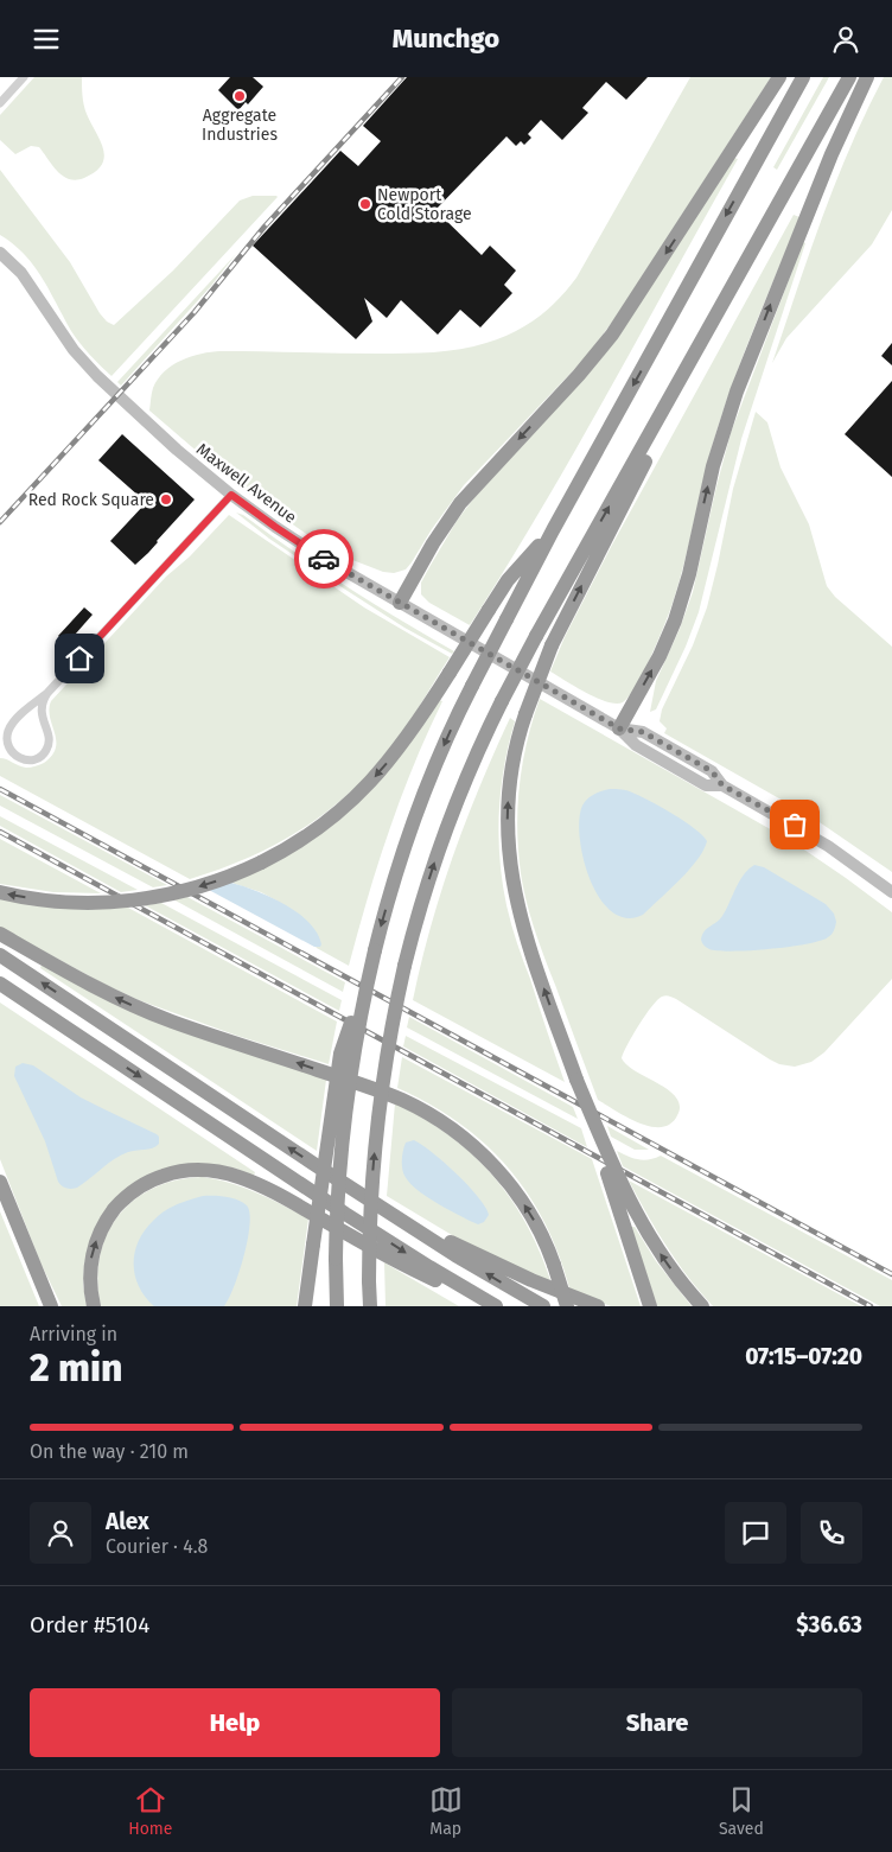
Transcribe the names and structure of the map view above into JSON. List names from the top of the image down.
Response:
{
  "streets": {
    "main road": ["Maxwell Avenue"]
  },
  "places": ["Aggregate Industries", "Newport Cold Storage", "Red Rock Square"],
  "page": {
    "header": "Munchgo",
    "heading": ["2 min", "Arriving in", "07:15–07:20"],
    "panel": [
      "Alex",
      "Courier · 4.8",
      "Order #5104",
      "$36.63"
    ],
    "bar": "On the way · 210 m",
    "buttons": ["Help", "Share"],
    "tabs": ["Home", "Map", "Saved"]
  }
}
